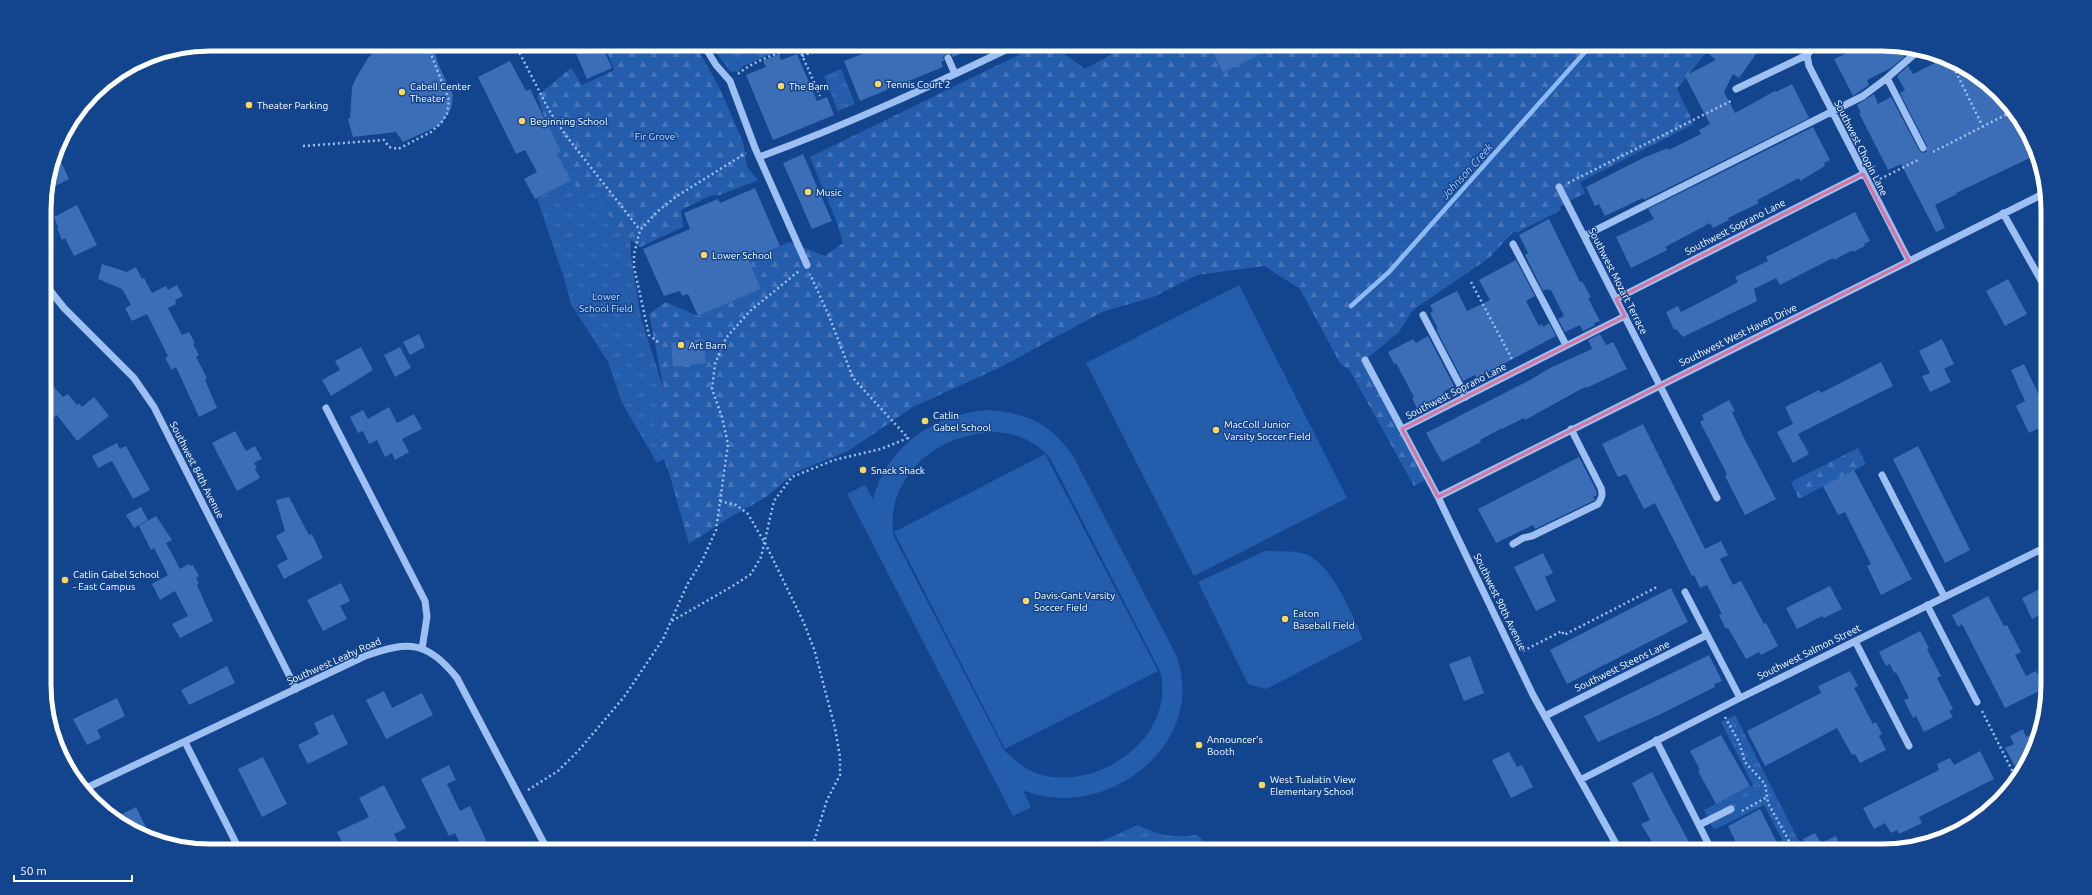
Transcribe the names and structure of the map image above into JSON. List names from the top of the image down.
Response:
{
  "streets": {
    "street": [
      "Southwest Chopin Lane",
      "Southwest Soprano Lane",
      "Southwest Mozart Terrace",
      "Southwest West Haven Drive",
      "Southwest 84th Avenue",
      "Southwest 90th Avenue",
      "Southwest Salmon Street",
      "Southwest Leahy Road",
      "Southwest Steens Lane"
    ]
  },
  "crossings": [
    ["Southwest Chopin Lane", "Southwest Soprano Lane"],
    ["Southwest Chopin Lane", "Southwest West Haven Drive"],
    ["Southwest Soprano Lane", "Southwest Mozart Terrace"],
    ["Southwest Soprano Lane", "Southwest 90th Avenue"],
    ["Southwest Mozart Terrace", "Southwest West Haven Drive"],
    ["Southwest West Haven Drive", "Southwest 90th Avenue"],
    ["Southwest 84th Avenue", "Southwest Leahy Road"],
    ["Southwest 90th Avenue", "Southwest Salmon Street"],
    ["Southwest 90th Avenue", "Southwest Steens Lane"]
  ],
  "water": ["Johnson Creek"],
  "parks": ["Fir Grove", "Lower School Field"],
  "places": [
    "Tennis Court 2",
    "The Barn",
    "Cabell Center Theater",
    "Theater Parking",
    "Beginning School",
    "Music",
    "Lower School",
    "Art Barn",
    "Catlin Gabel School",
    "MacColl Junior Varsity Soccer Field",
    "Snack Shack",
    "Catlin Gabel School - East Campus",
    "Davis-Gant Varsity Soccer Field",
    "Eaton Baseball Field",
    "Announcer's Booth",
    "West Tualatin View Elementary School"
  ],
  "scale_bar": "50 m"
}
